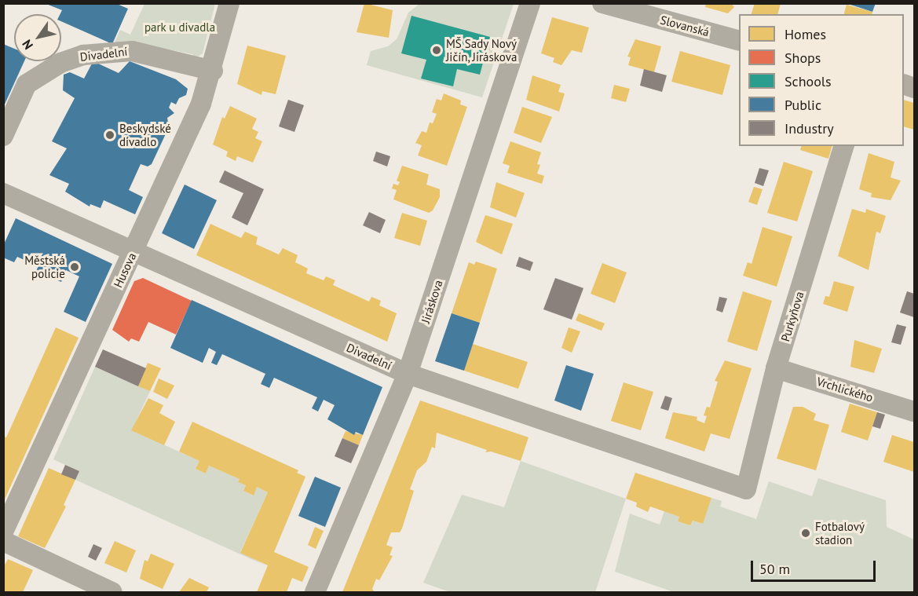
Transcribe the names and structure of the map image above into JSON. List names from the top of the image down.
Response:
{
  "streets": {
    "street": [
      "Slovanská",
      "Divadelní",
      "Husova",
      "Jiráskova",
      "Purkyňova",
      "Vrchlického"
    ]
  },
  "crossings": [
    ["Divadelní", "Husova"],
    ["Divadelní", "Jiráskova"],
    ["Divadelní", "Purkyňova"],
    ["Purkyňova", "Vrchlického"]
  ],
  "parks": ["park u divadla"],
  "places": [
    "MŠ Sady Nový Jičín, Jiráskova",
    "Beskydské divadlo",
    "Městská policie",
    "Fotbalový stadion"
  ],
  "legend": [
    "Homes",
    "Shops",
    "Schools",
    "Public",
    "Industry"
  ],
  "scale_bar": "50 m",
  "north": "bottom left"
}
